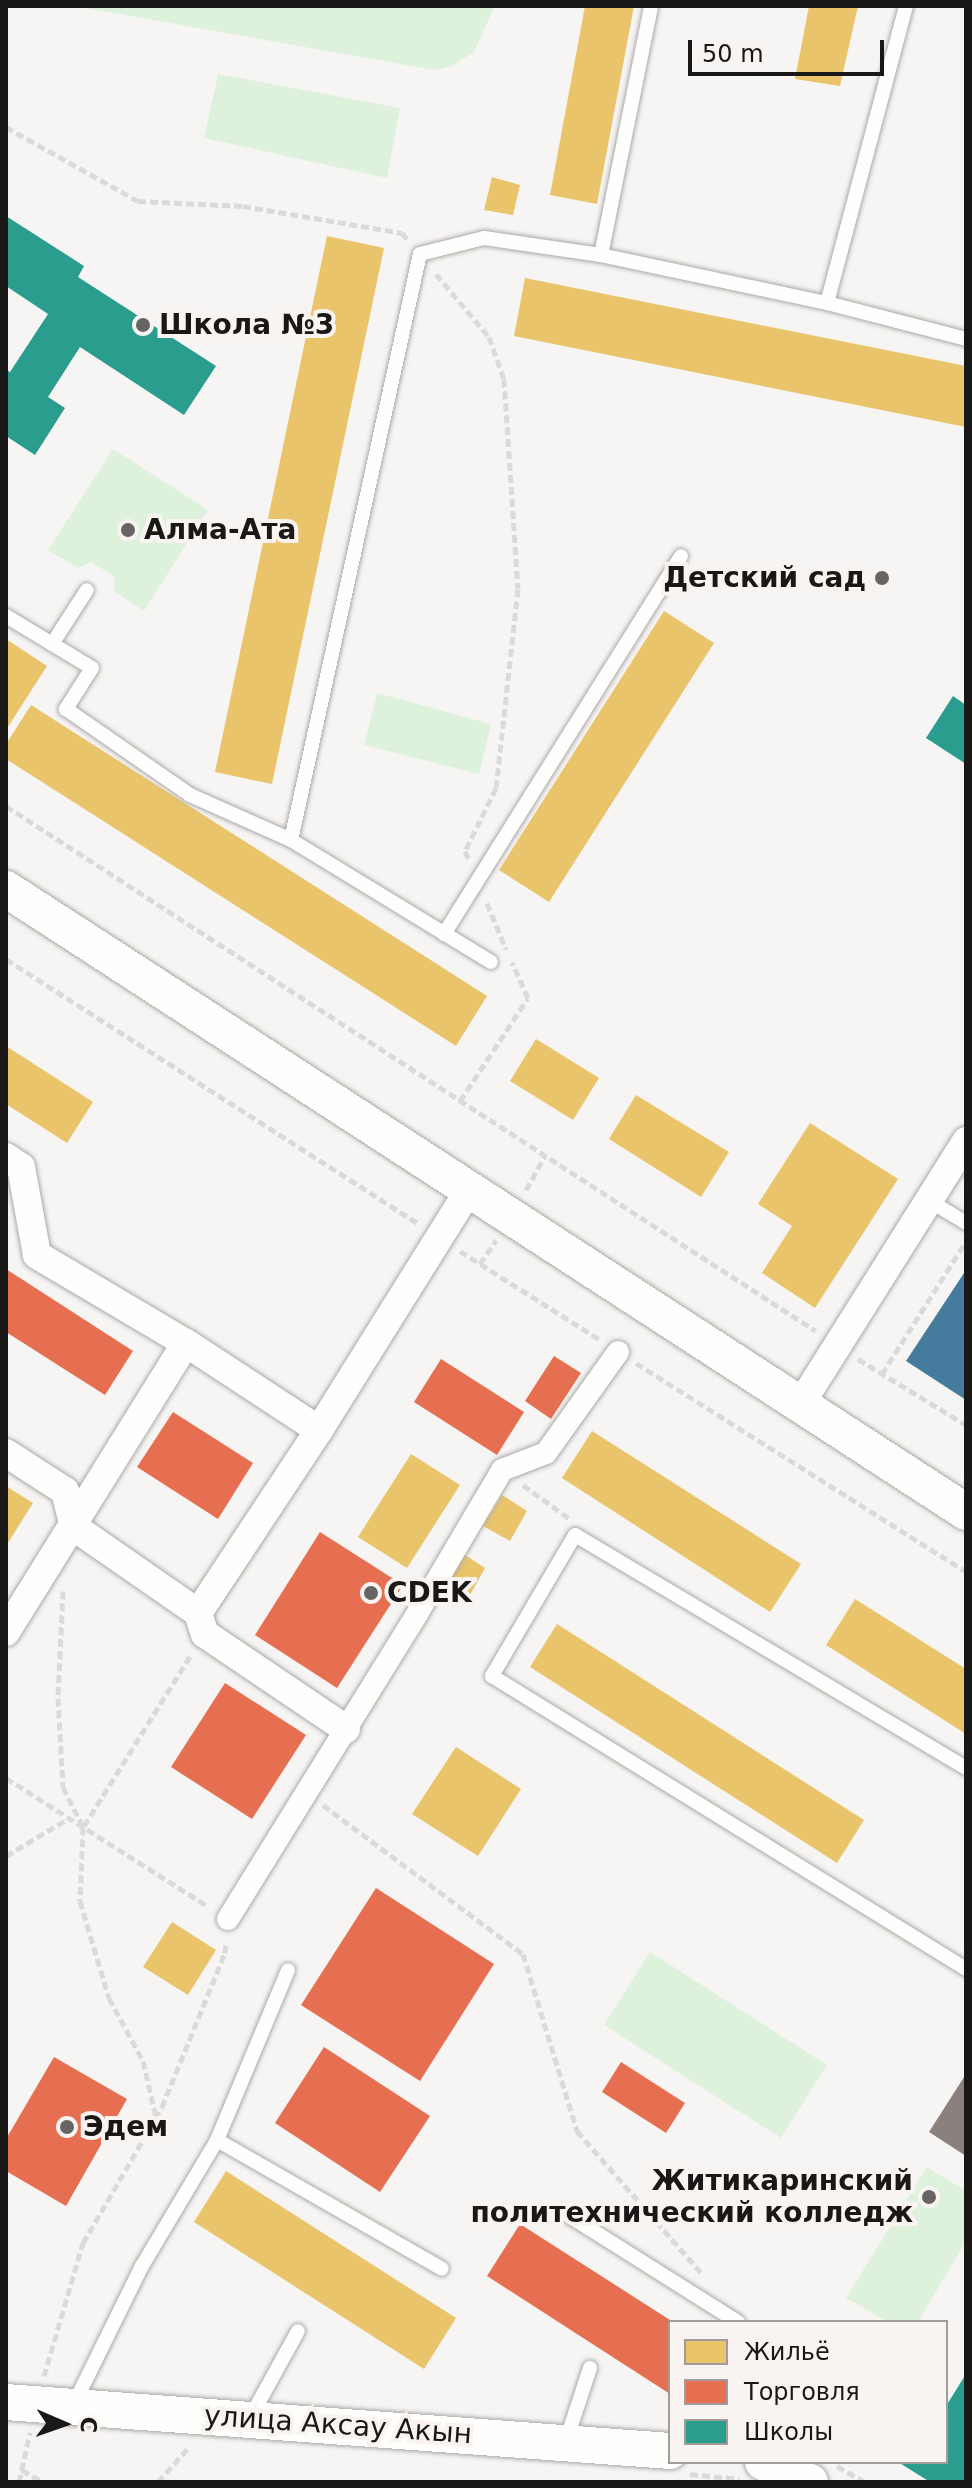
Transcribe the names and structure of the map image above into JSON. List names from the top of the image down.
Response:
{
  "streets": {
    "street": ["улица Аксау Акын"]
  },
  "places": [
    "Школа №3",
    "Алма-Ата",
    "Детский сад",
    "CDEK",
    "Эдем",
    "Житикаринский политехнический колледж"
  ],
  "legend": ["Жильё", "Торговля", "Школы"],
  "scale_bar": "50 m",
  "north": "right"
}
